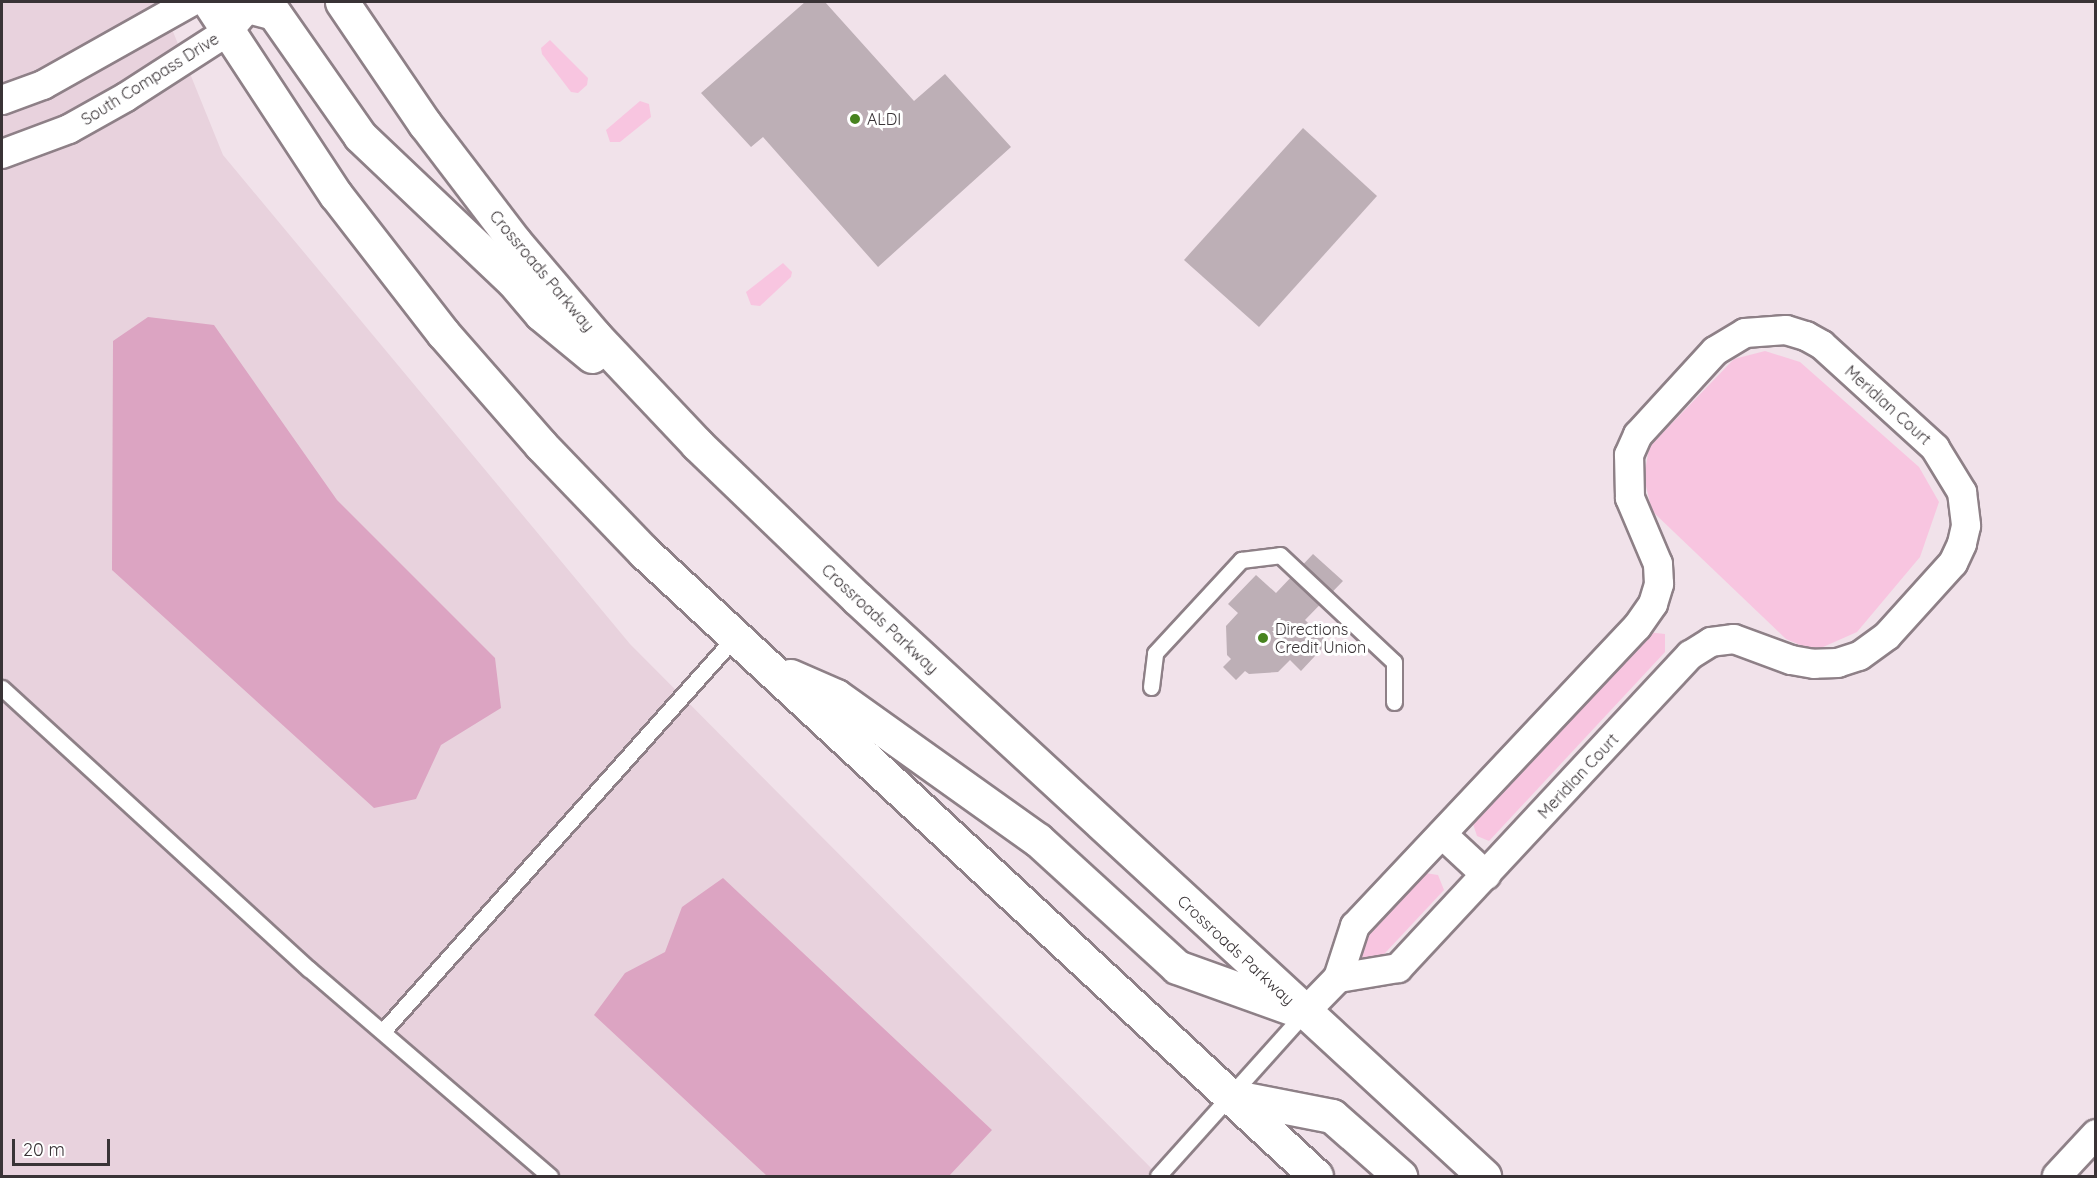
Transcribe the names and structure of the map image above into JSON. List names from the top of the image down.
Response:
{
  "streets": {
    "street": ["South Compass Drive", "Crossroads Parkway", "Meridian Court"]
  },
  "crossings": [
    ["Crossroads Parkway", "Meridian Court"]
  ],
  "places": ["ALDI", "Directions Credit Union"],
  "scale_bar": "20 m"
}
